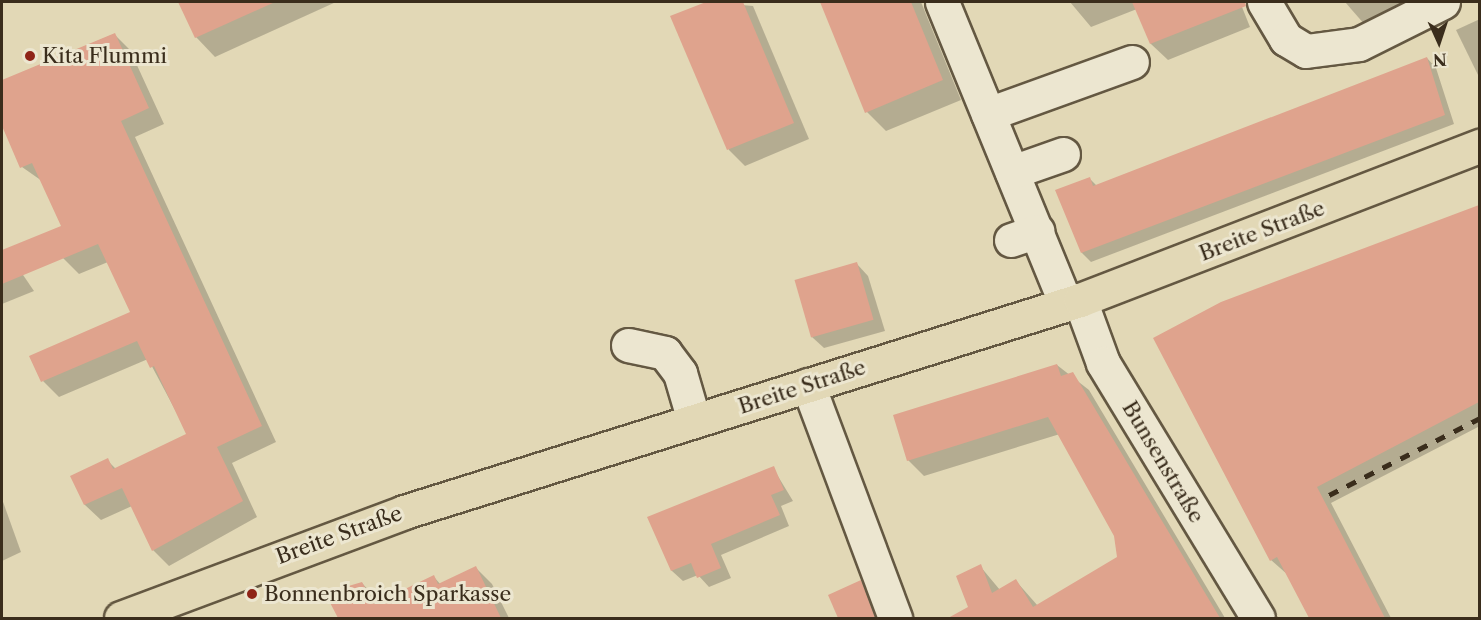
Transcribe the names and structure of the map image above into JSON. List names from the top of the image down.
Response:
{
  "streets": {
    "main road": ["Breite Straße"],
    "street": ["Bunsenstraße"]
  },
  "crossings": [
    ["Breite Straße", "Bunsenstraße"]
  ],
  "places": ["Kita Flummi", "Bonnenbroich Sparkasse"],
  "north": "bottom"
}
